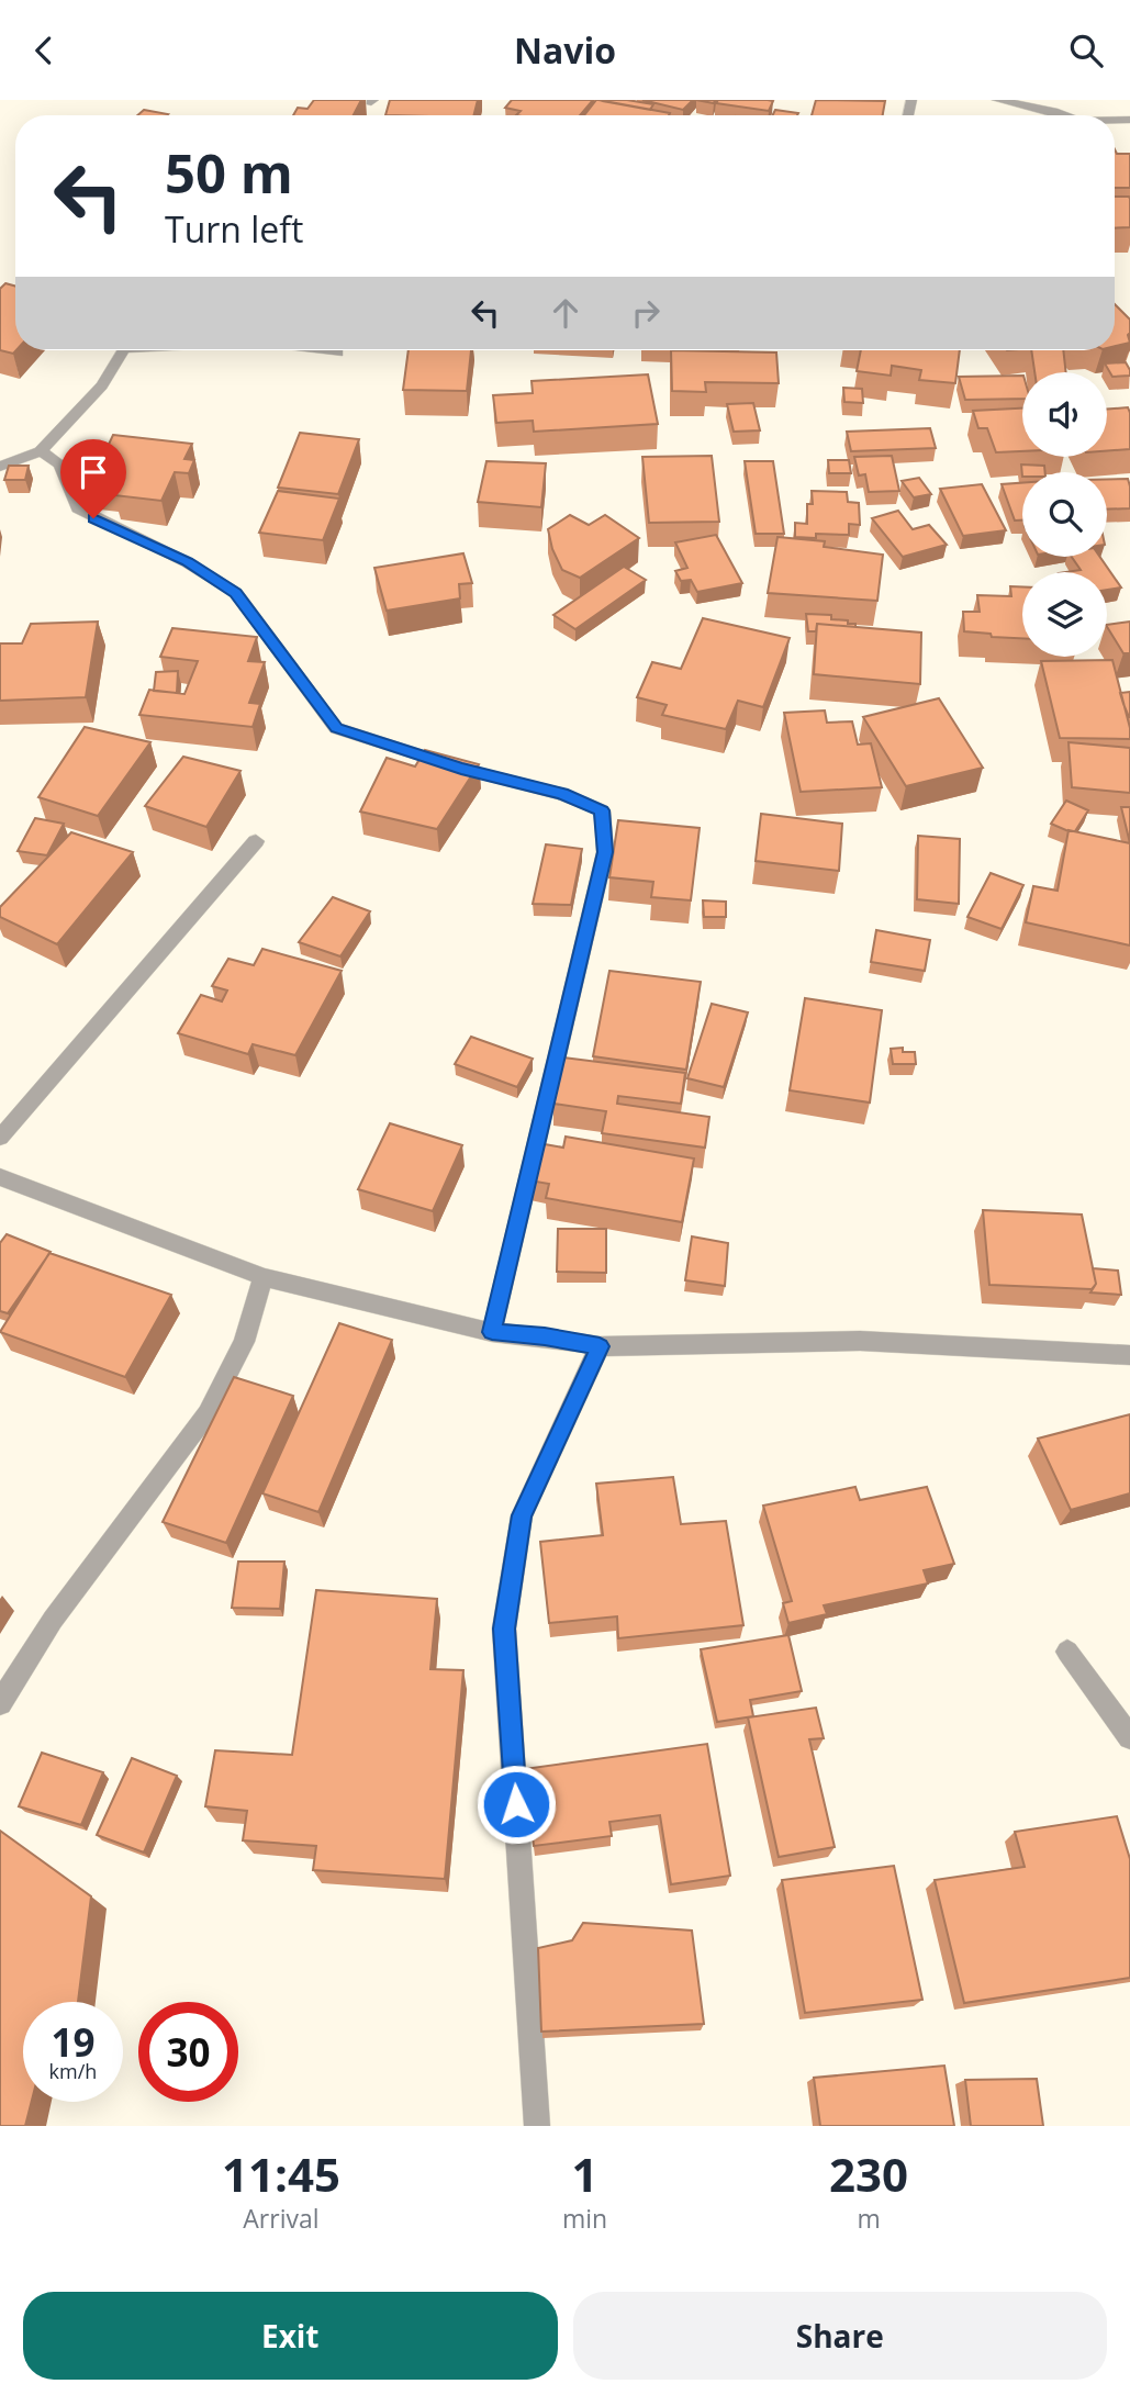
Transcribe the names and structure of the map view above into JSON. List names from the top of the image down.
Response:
{
  "page": {
    "header": "Navio",
    "turn": ["50 m", "Turn left"],
    "speed": "19 km/h",
    "limit": "30",
    "eta": [
      "11:45",
      "Arrival",
      "1",
      "min",
      "230",
      "m"
    ],
    "buttons": ["Exit", "Share"]
  }
}
